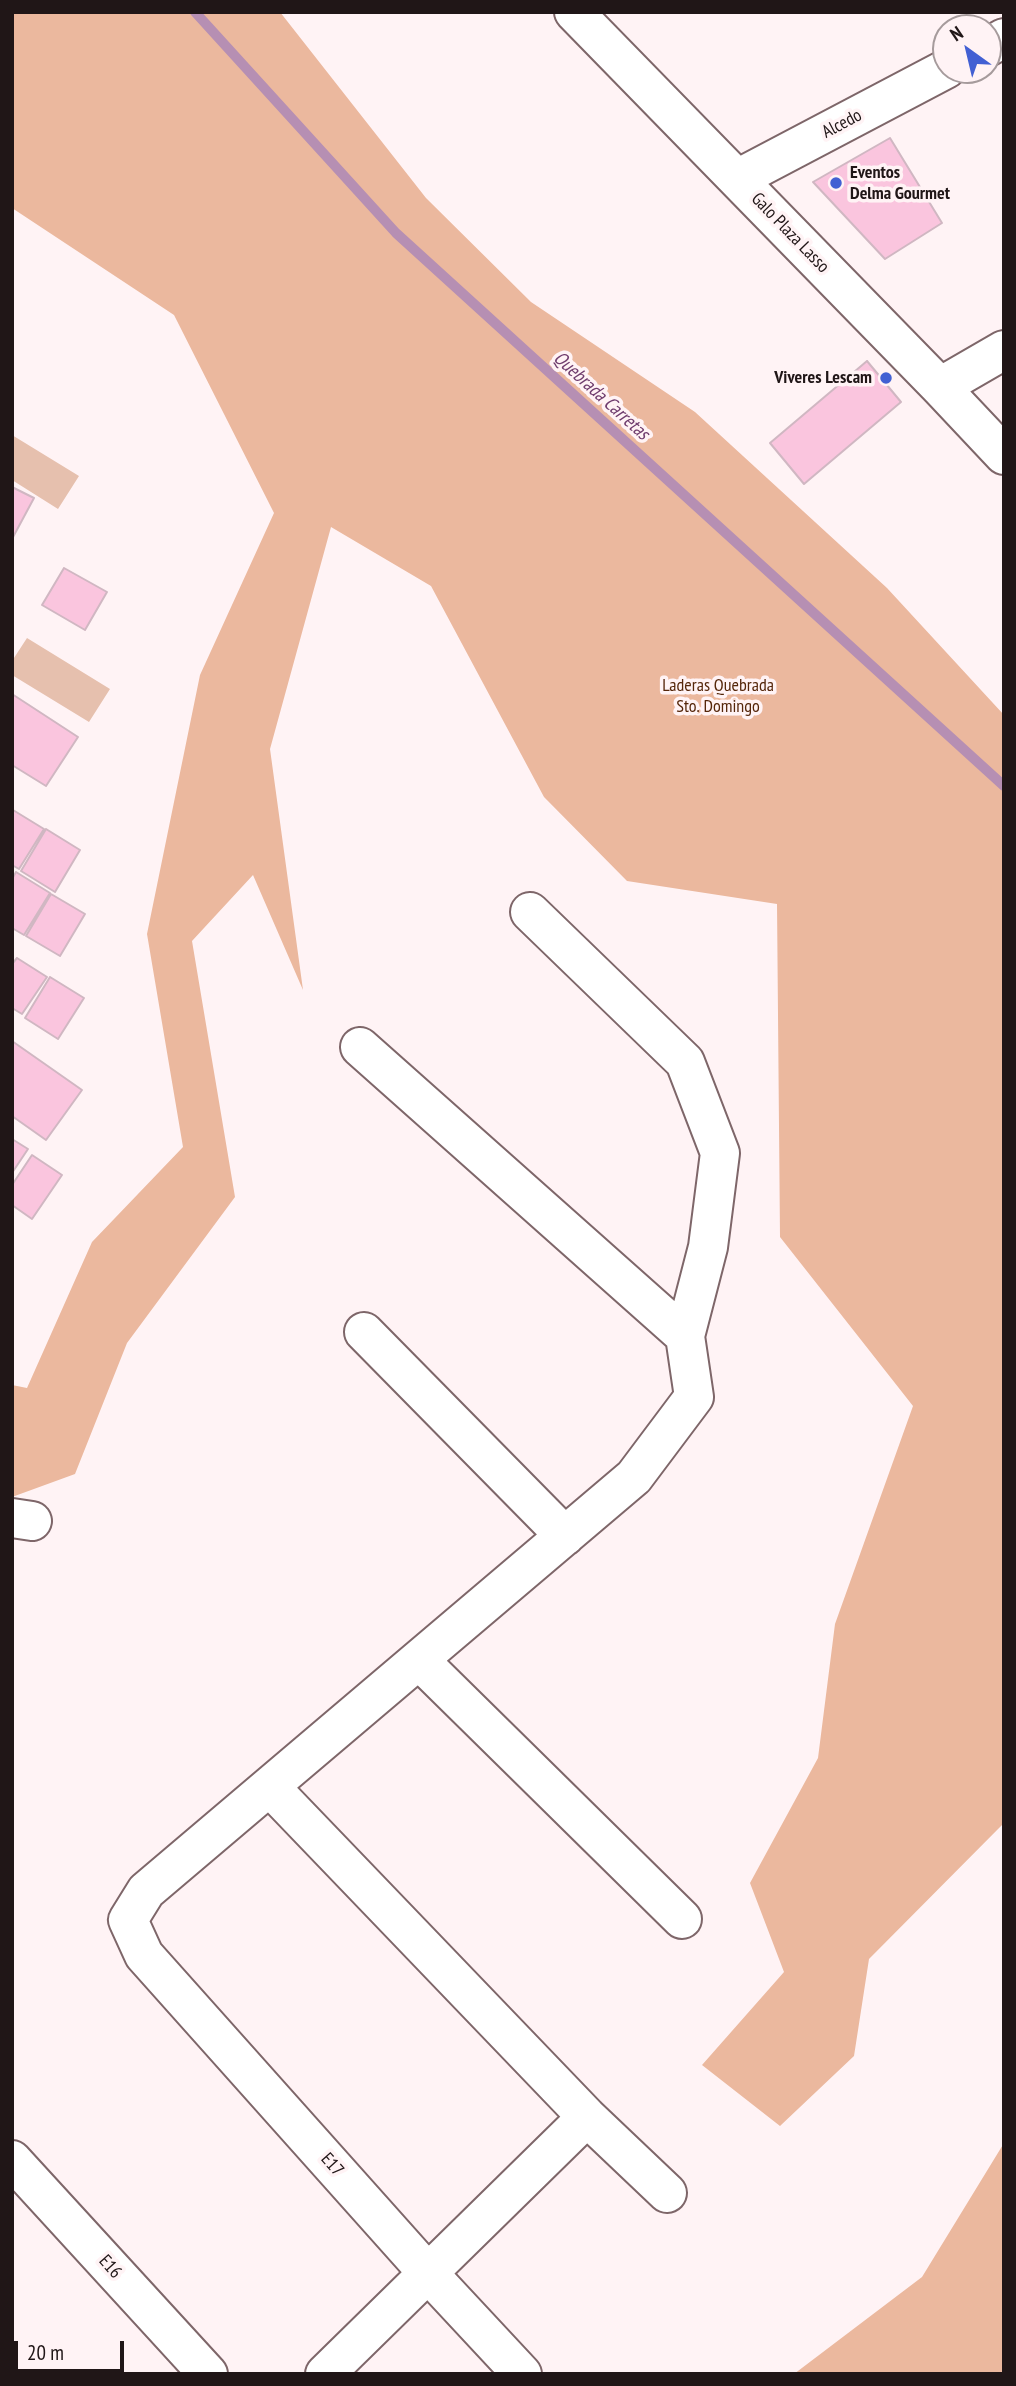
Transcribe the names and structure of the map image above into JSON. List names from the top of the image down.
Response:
{
  "streets": {
    "street": [
      "Alcedo",
      "Galo Plaza Lasso",
      "E17",
      "E16"
    ]
  },
  "crossings": [
    ["Alcedo", "Galo Plaza Lasso"]
  ],
  "water": ["Quebrada Carretas"],
  "parks": ["Laderas Quebrada Sto. Domingo"],
  "places": ["Eventos Delma Gourmet", "Viveres Lescam"],
  "scale_bar": "20 m",
  "north": "top left"
}
